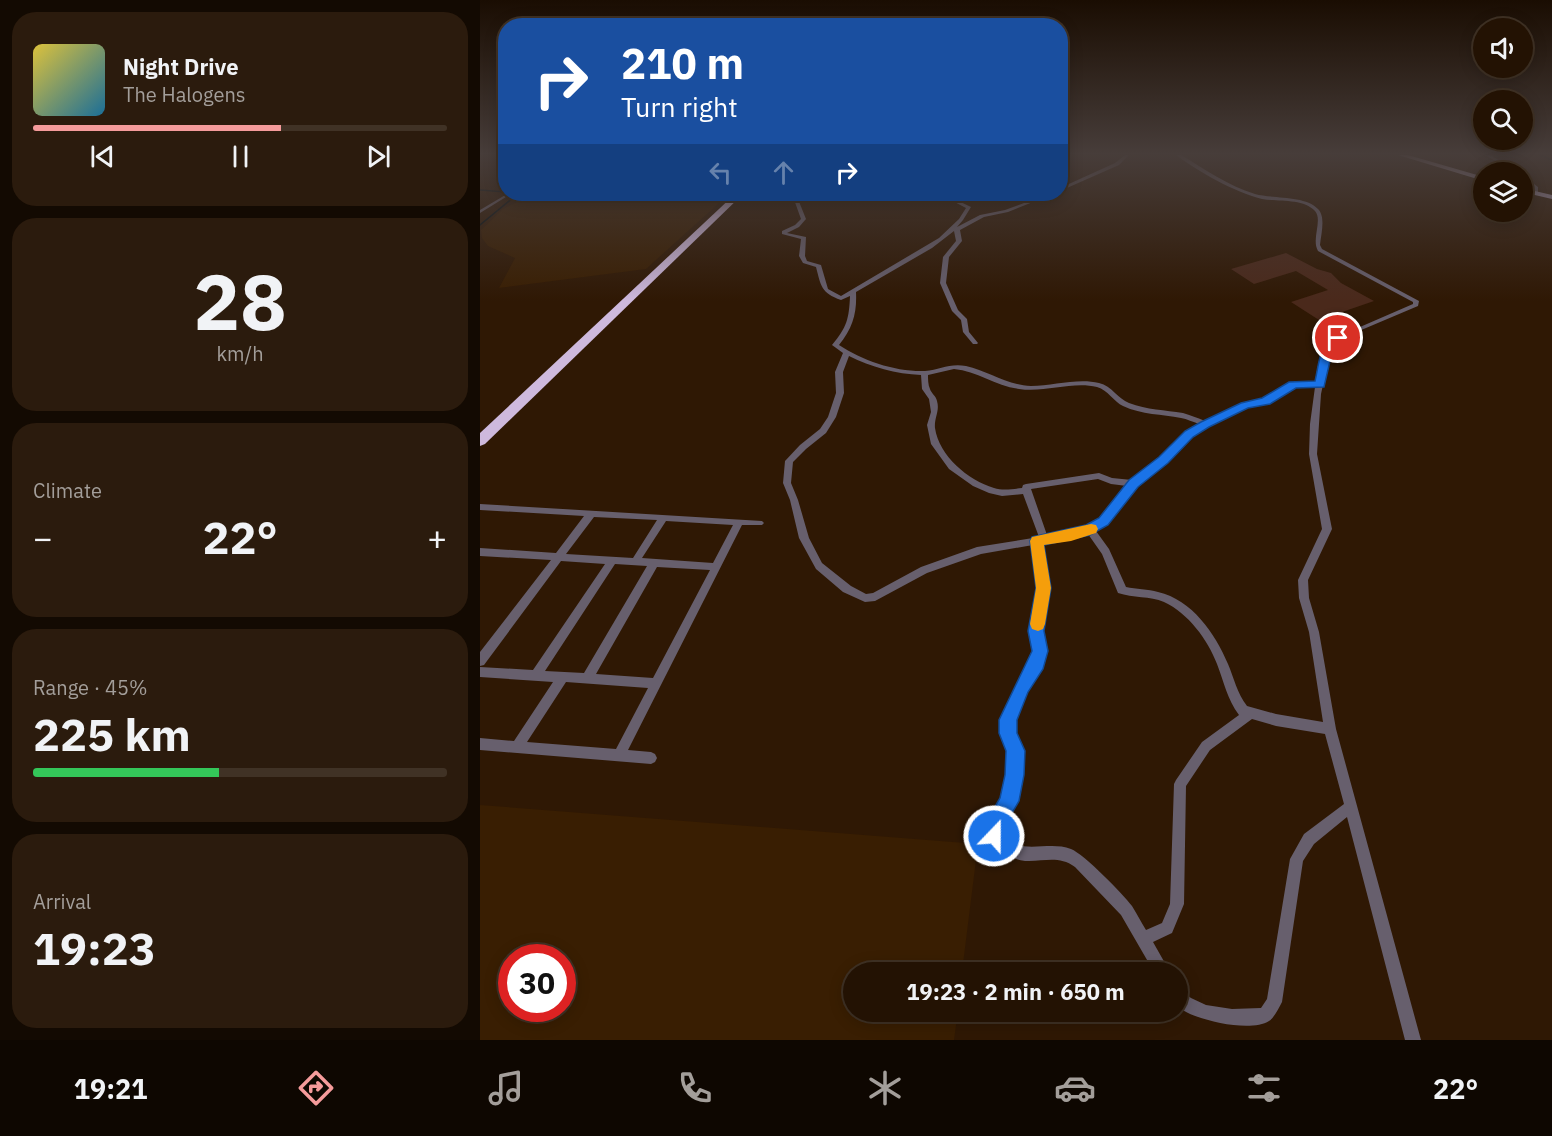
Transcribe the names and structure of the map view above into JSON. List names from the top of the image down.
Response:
{
  "page": {
    "turn": ["210 m", "Turn right"],
    "song": ["Night Drive", "The Halogens"],
    "tile": [
      ["28", "km/h"],
      "Climate",
      ["Range · 45%", "225 km"],
      ["Arrival", "19:23"]
    ],
    "heat": ["−", "22°", "+"],
    "limit": "30",
    "trip": "19:23 · 2 min · 650 m",
    "tabs": ["19:21", "22°"]
  }
}
